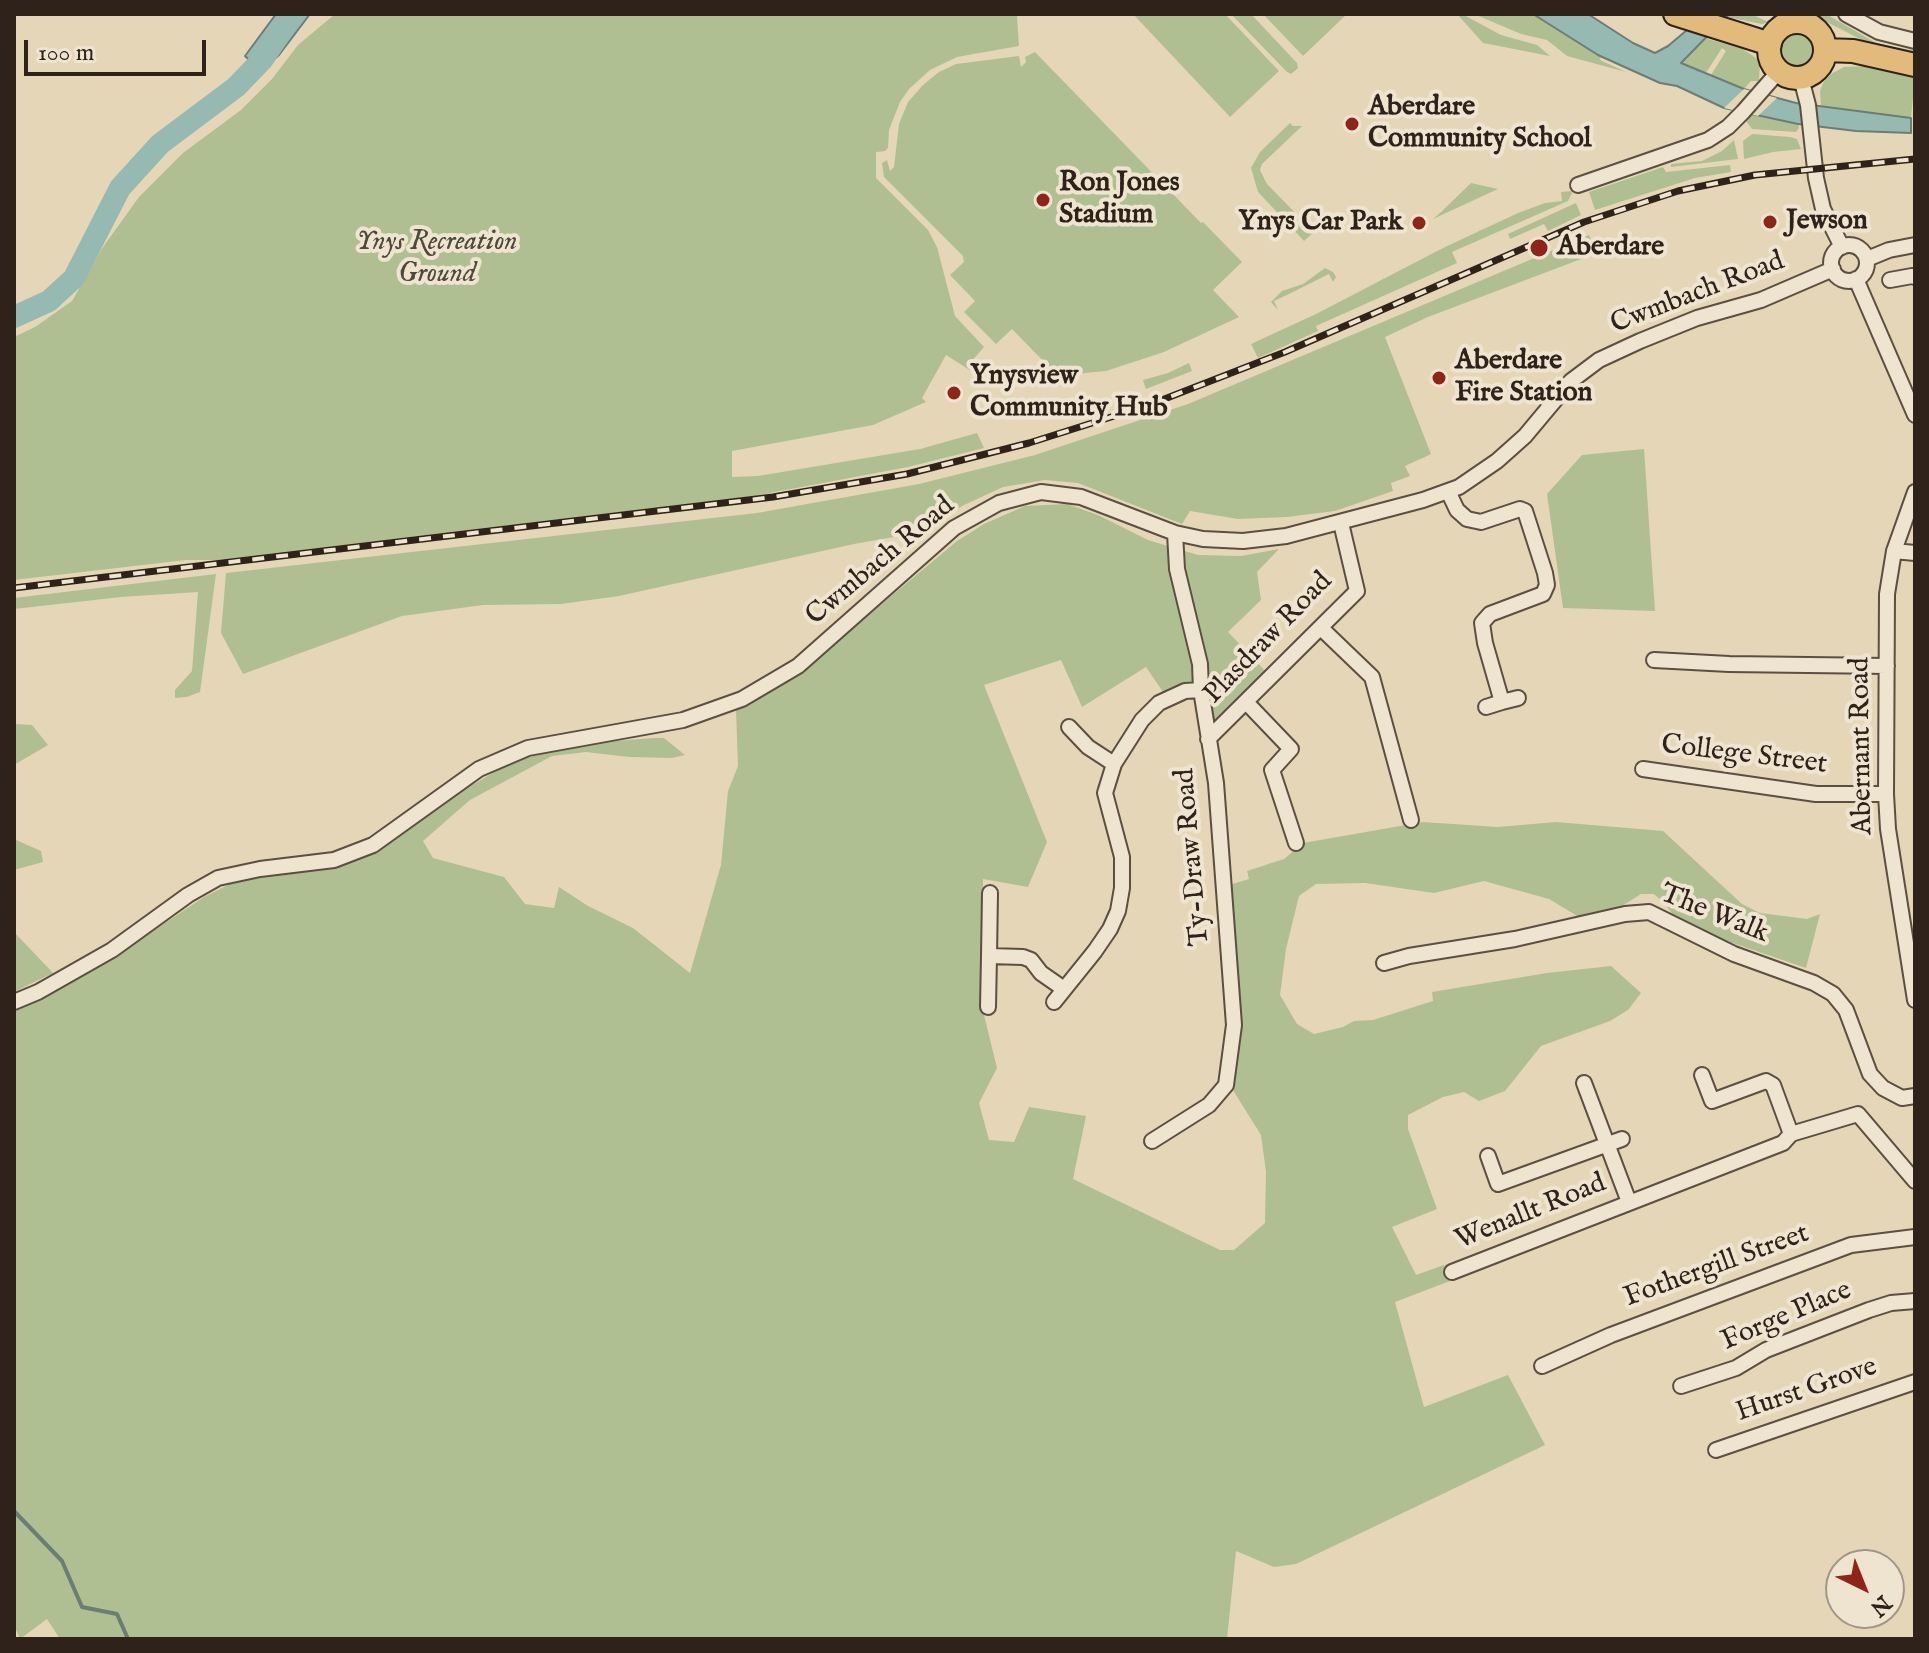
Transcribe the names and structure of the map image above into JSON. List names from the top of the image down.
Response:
{
  "streets": {
    "street": [
      "Cwmbach Road",
      "Plasdraw Road",
      "Abernant Road",
      "College Street",
      "Ty-Draw Road",
      "The Walk",
      "Wenallt Road",
      "Fothergill Street",
      "Forge Place",
      "Hurst Grove"
    ]
  },
  "crossings": [
    ["Cwmbach Road", "Plasdraw Road"],
    ["Cwmbach Road", "Ty-Draw Road"],
    ["Plasdraw Road", "Ty-Draw Road"],
    ["Abernant Road", "College Street"]
  ],
  "parks": ["Ynys Recreation Ground"],
  "places": [
    "Aberdare Community School",
    "Ron Jones Stadium",
    "Jewson",
    "Ynys Car Park",
    "Aberdare",
    "Aberdare Fire Station",
    "Ynysview Community Hub"
  ],
  "scale_bar": "100 m",
  "north": "bottom right"
}
